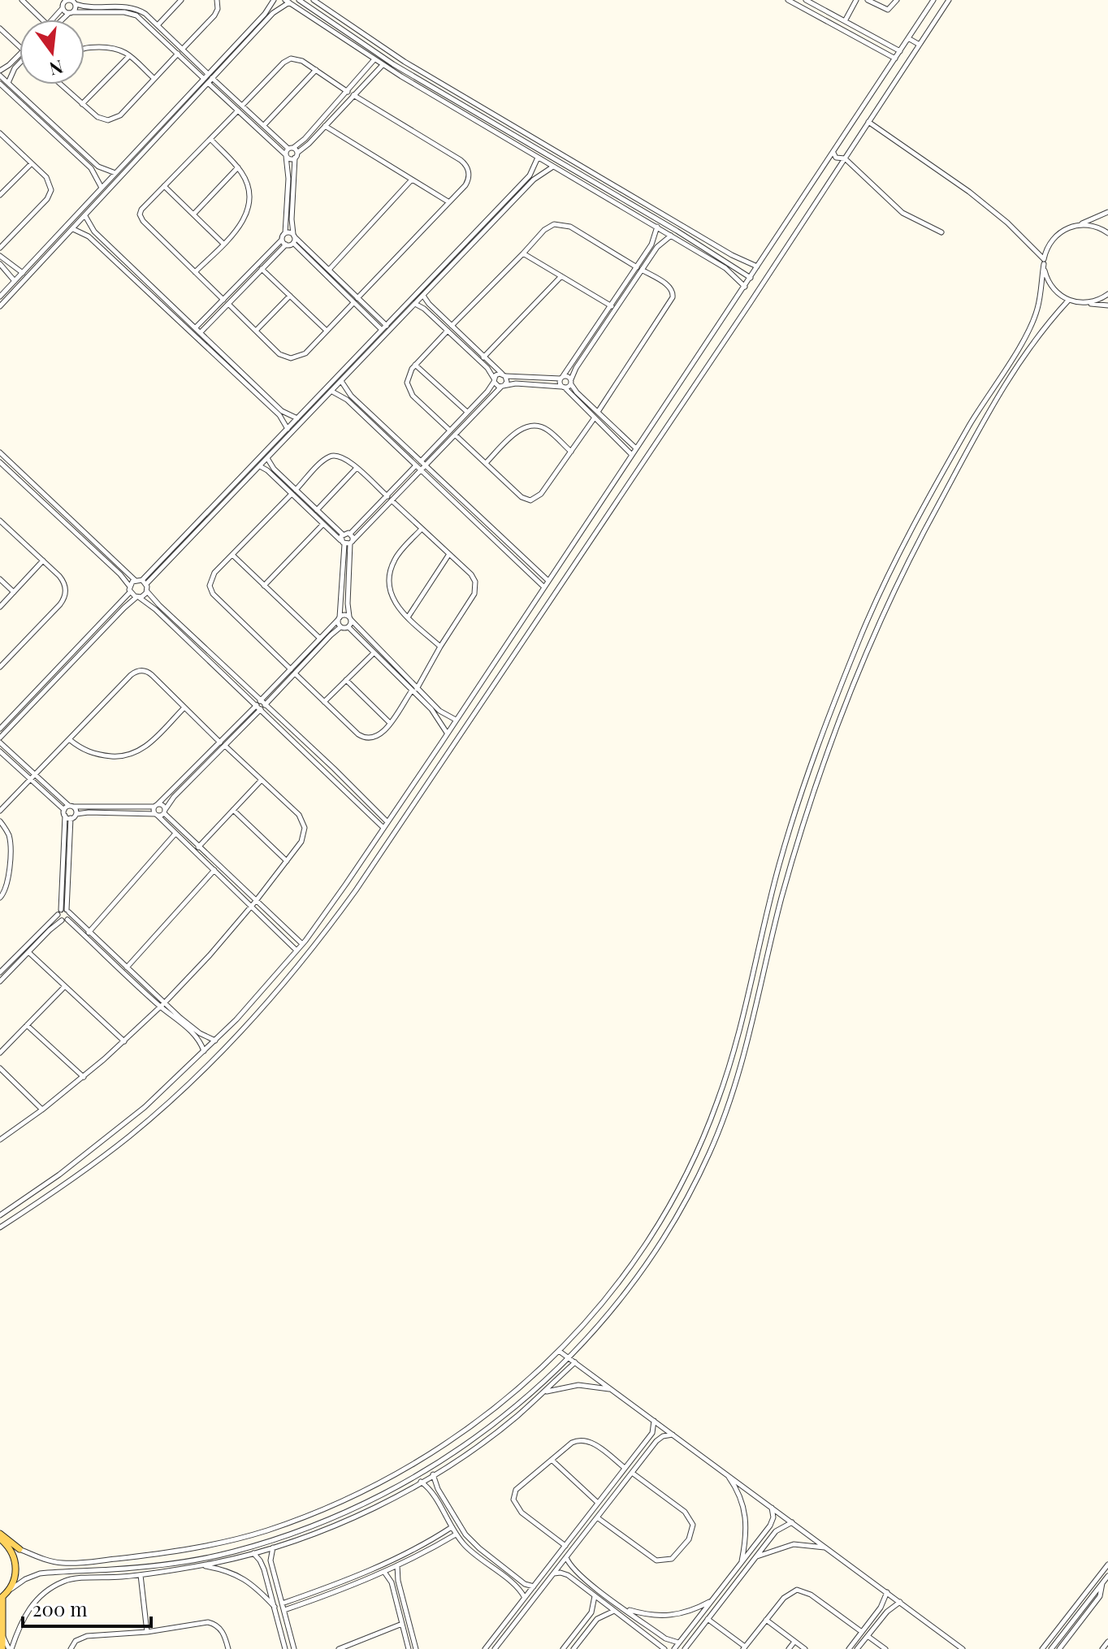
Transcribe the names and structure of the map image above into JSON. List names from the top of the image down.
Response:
{
  "scale_bar": "200 m",
  "north": "bottom"
}
